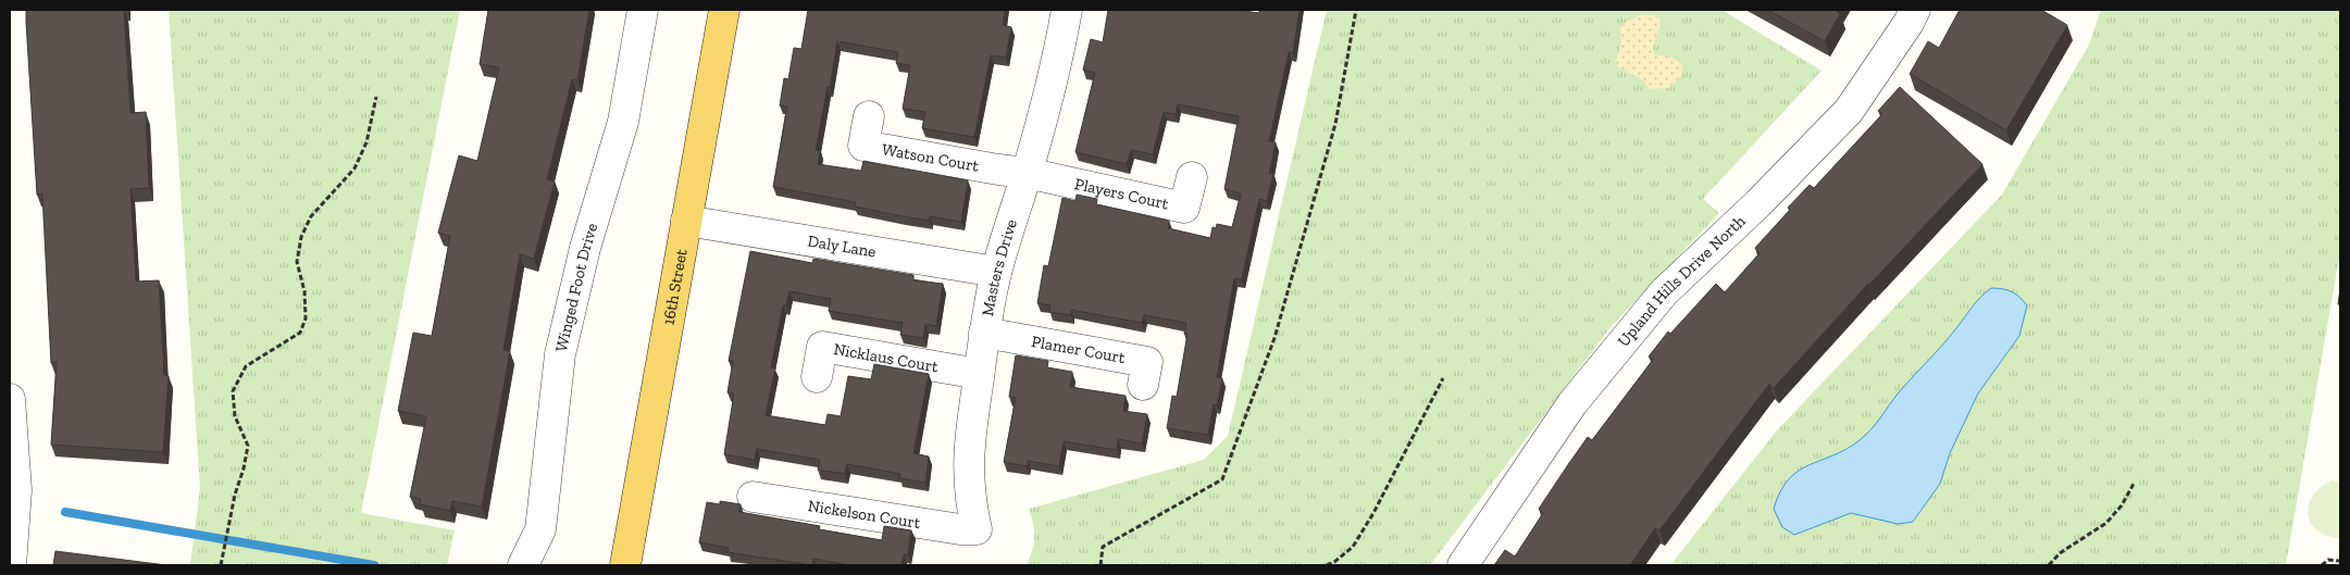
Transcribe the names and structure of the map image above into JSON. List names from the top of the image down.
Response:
{
  "streets": {
    "main road": ["16th Street"],
    "street": [
      "Watson Court",
      "Players Court",
      "Daly Lane",
      "Masters Drive",
      "Upland Hills Drive North",
      "Winged Foot Drive",
      "Plamer Court",
      "Nicklaus Court",
      "Nickelson Court"
    ]
  },
  "crossings": [
    ["Watson Court", "Players Court"],
    ["Watson Court", "Masters Drive"],
    ["Players Court", "Masters Drive"],
    ["Daly Lane", "Masters Drive"],
    ["Daly Lane", "16th Street"],
    ["Masters Drive", "Plamer Court"],
    ["Masters Drive", "Nicklaus Court"],
    ["Masters Drive", "Nickelson Court"]
  ]
}
